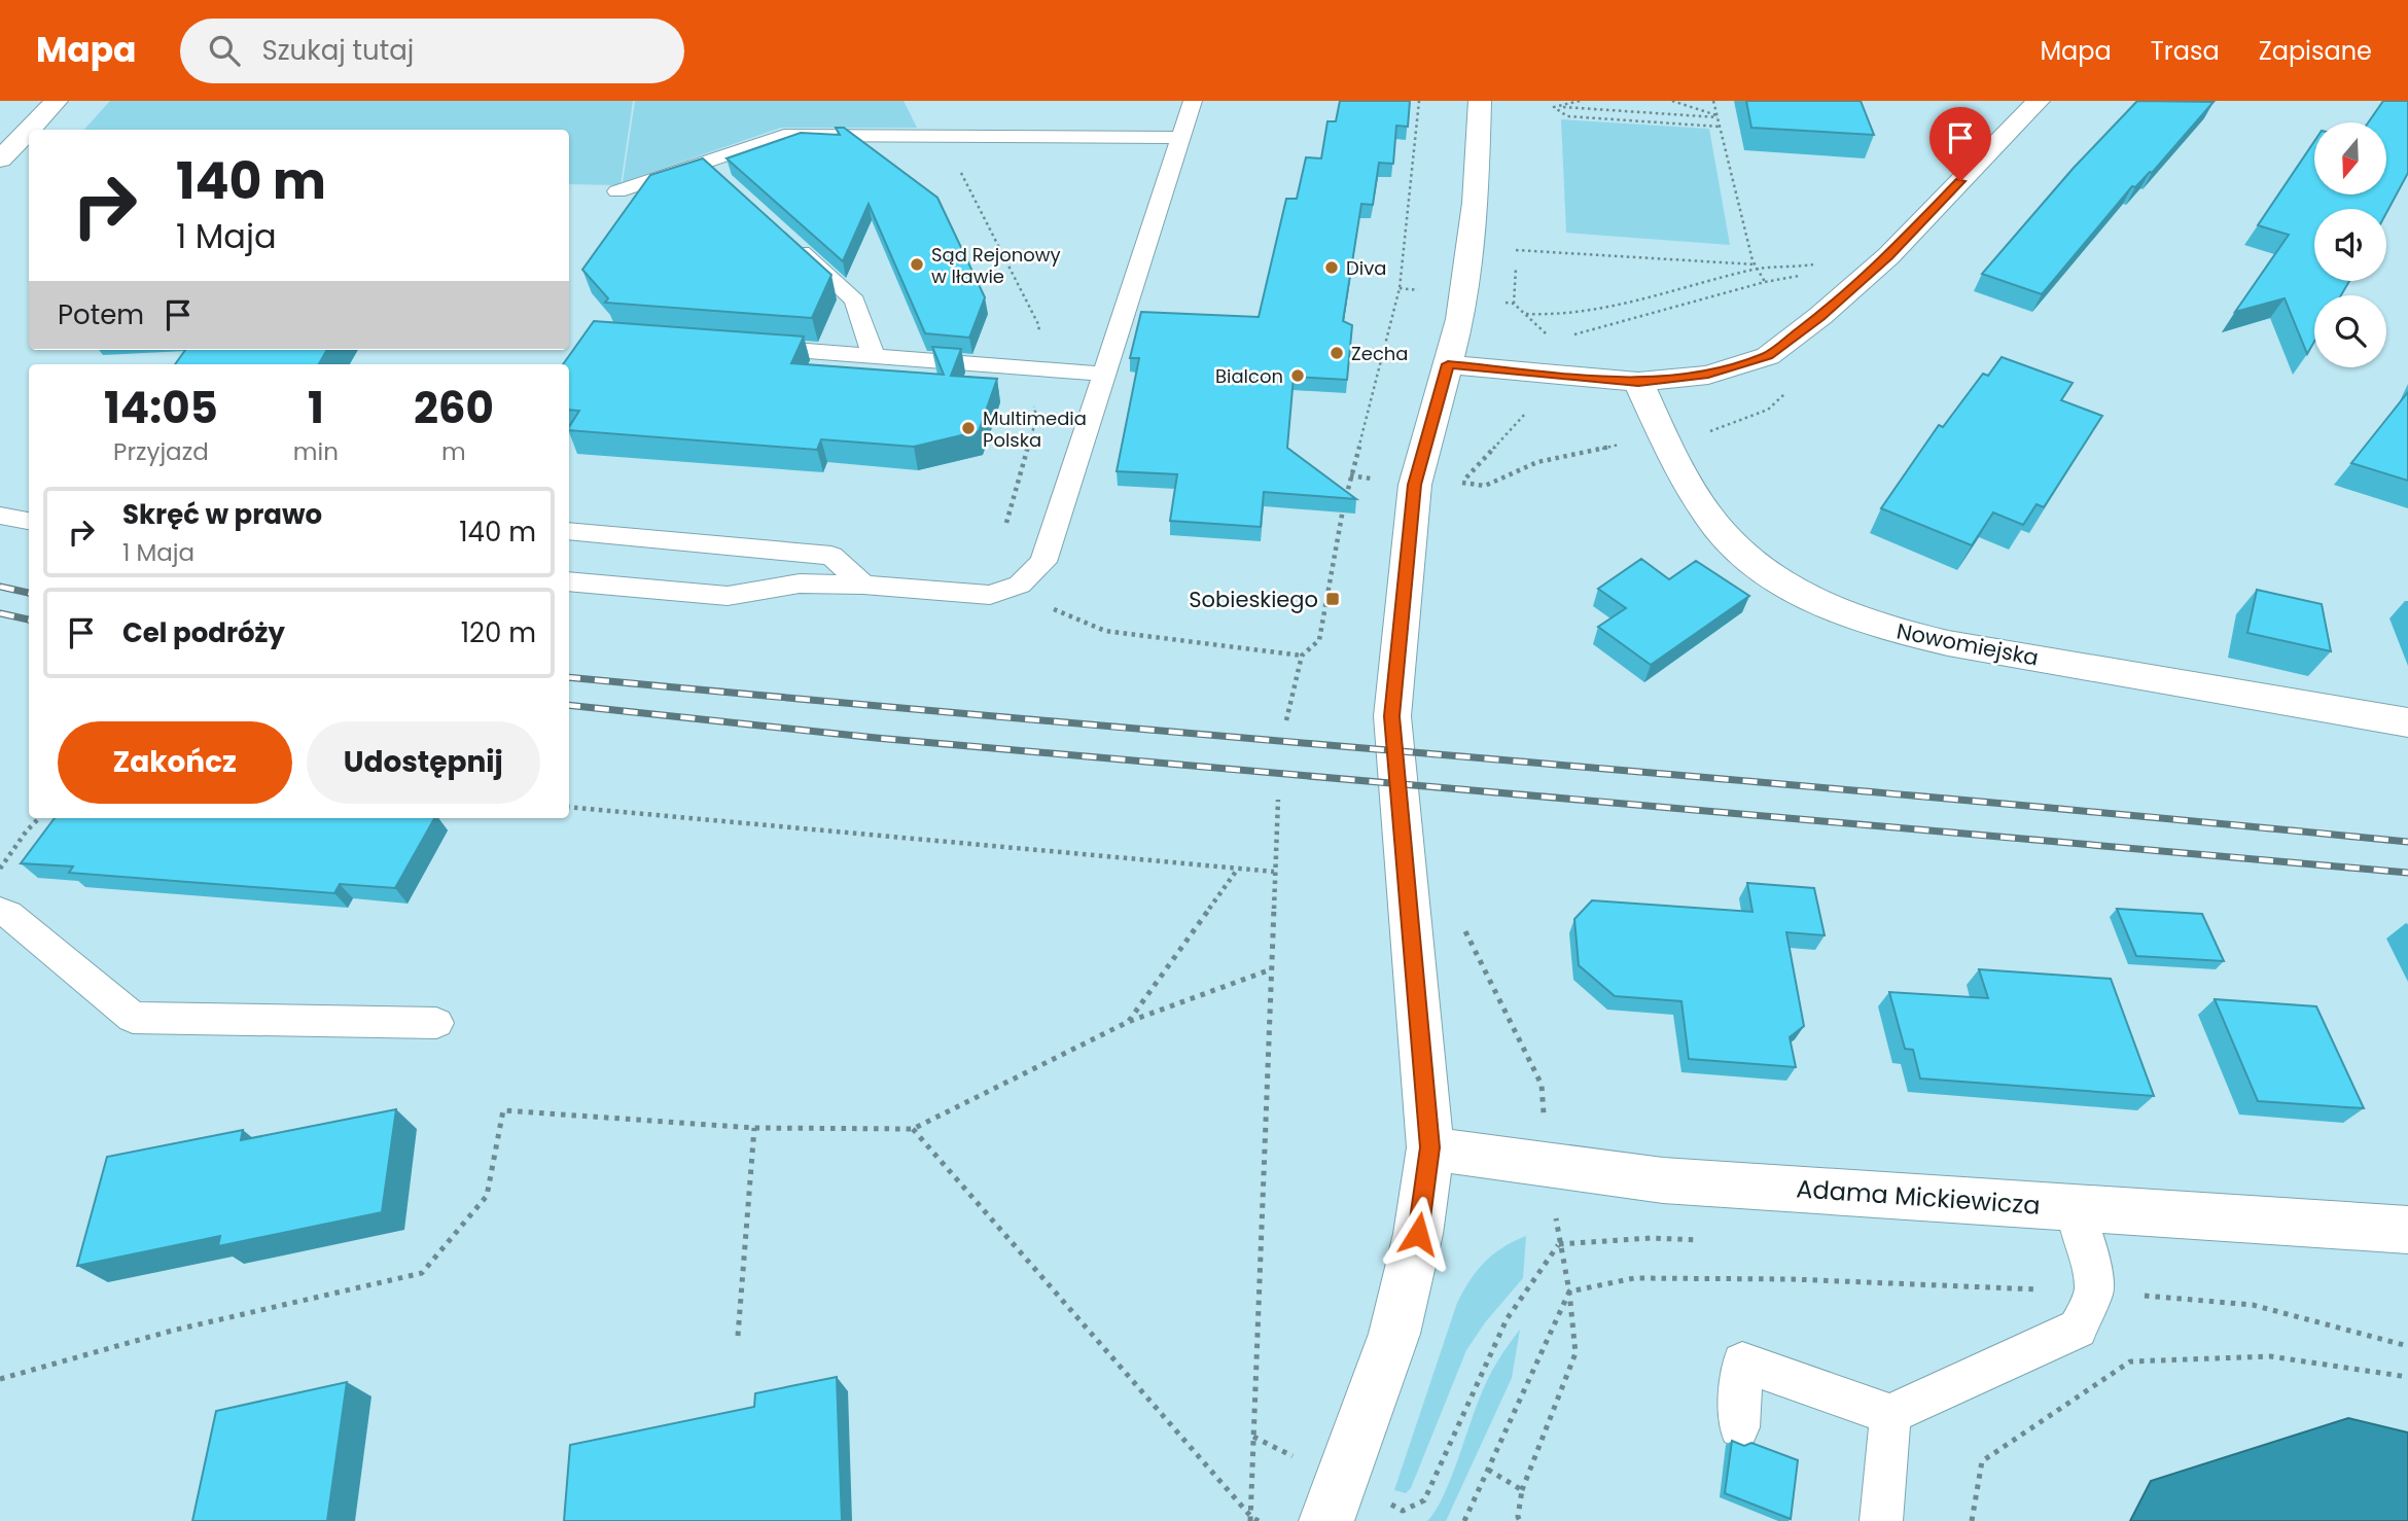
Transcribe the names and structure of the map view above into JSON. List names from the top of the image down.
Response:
{
  "streets": {
    "street": ["Nowomiejska", "Adama Mickiewicza"]
  },
  "places": {
    "other": [
      "Sąd Rejonowy w Iławie",
      "Diva",
      "Zecha",
      "Bialcon",
      "Multimedia Polska"
    ],
    "transit": ["Sobieskiego"]
  },
  "north": "bottom",
  "page": {
    "header": "Mapa",
    "search": "Szukaj tutaj",
    "nav": ["Mapa", "Trasa", "Zapisane"],
    "turn": ["140 m", "1 Maja"],
    "then": "Potem",
    "eta": [
      "14:05",
      "Przyjazd",
      "1",
      "min",
      "260",
      "m"
    ],
    "list": [
      {
        "name": "Skręć w prawo",
        "note": "1 Maja",
        "value": "140 m"
      },
      {
        "name": "Cel podróży",
        "value": "120 m"
      }
    ],
    "buttons": ["Zakończ", "Udostępnij"]
  }
}
